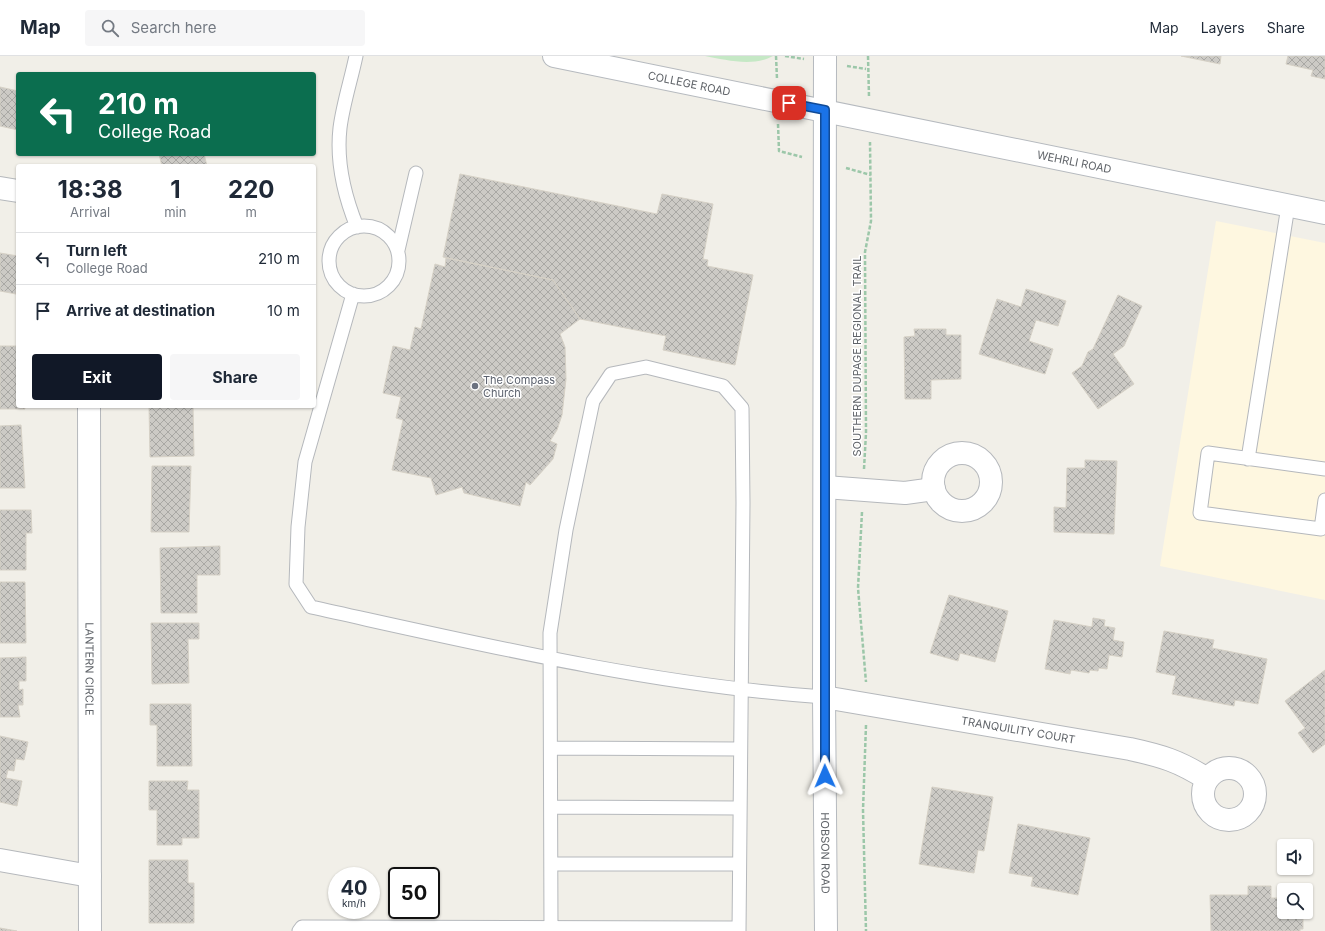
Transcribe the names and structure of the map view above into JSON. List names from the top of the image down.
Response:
{
  "streets": {
    "main road": [
      "COLLEGE ROAD",
      "WEHRLI ROAD",
      "LANTERN CIRCLE",
      "TRANQUILITY COURT",
      "HOBSON ROAD"
    ],
    "path": ["SOUTHERN DUPAGE REGIONAL TRAIL"]
  },
  "crossings": [
    ["COLLEGE ROAD", "WEHRLI ROAD"],
    ["COLLEGE ROAD", "HOBSON ROAD"],
    ["WEHRLI ROAD", "HOBSON ROAD"],
    ["TRANQUILITY COURT", "HOBSON ROAD"]
  ],
  "places": ["The Compass Church"],
  "page": {
    "header": "Map",
    "search": "Search here",
    "nav": ["Map", "Layers", "Share"],
    "turn": ["210 m", "College Road"],
    "eta": [
      "18:38",
      "Arrival",
      "1",
      "min",
      "220",
      "m"
    ],
    "list": [
      {
        "name": "Turn left",
        "note": "College Road",
        "value": "210 m"
      },
      {
        "name": "Arrive at destination",
        "value": "10 m"
      }
    ],
    "buttons": ["Exit", "Share"],
    "speed": "40 km/h",
    "limit": "50"
  }
}
